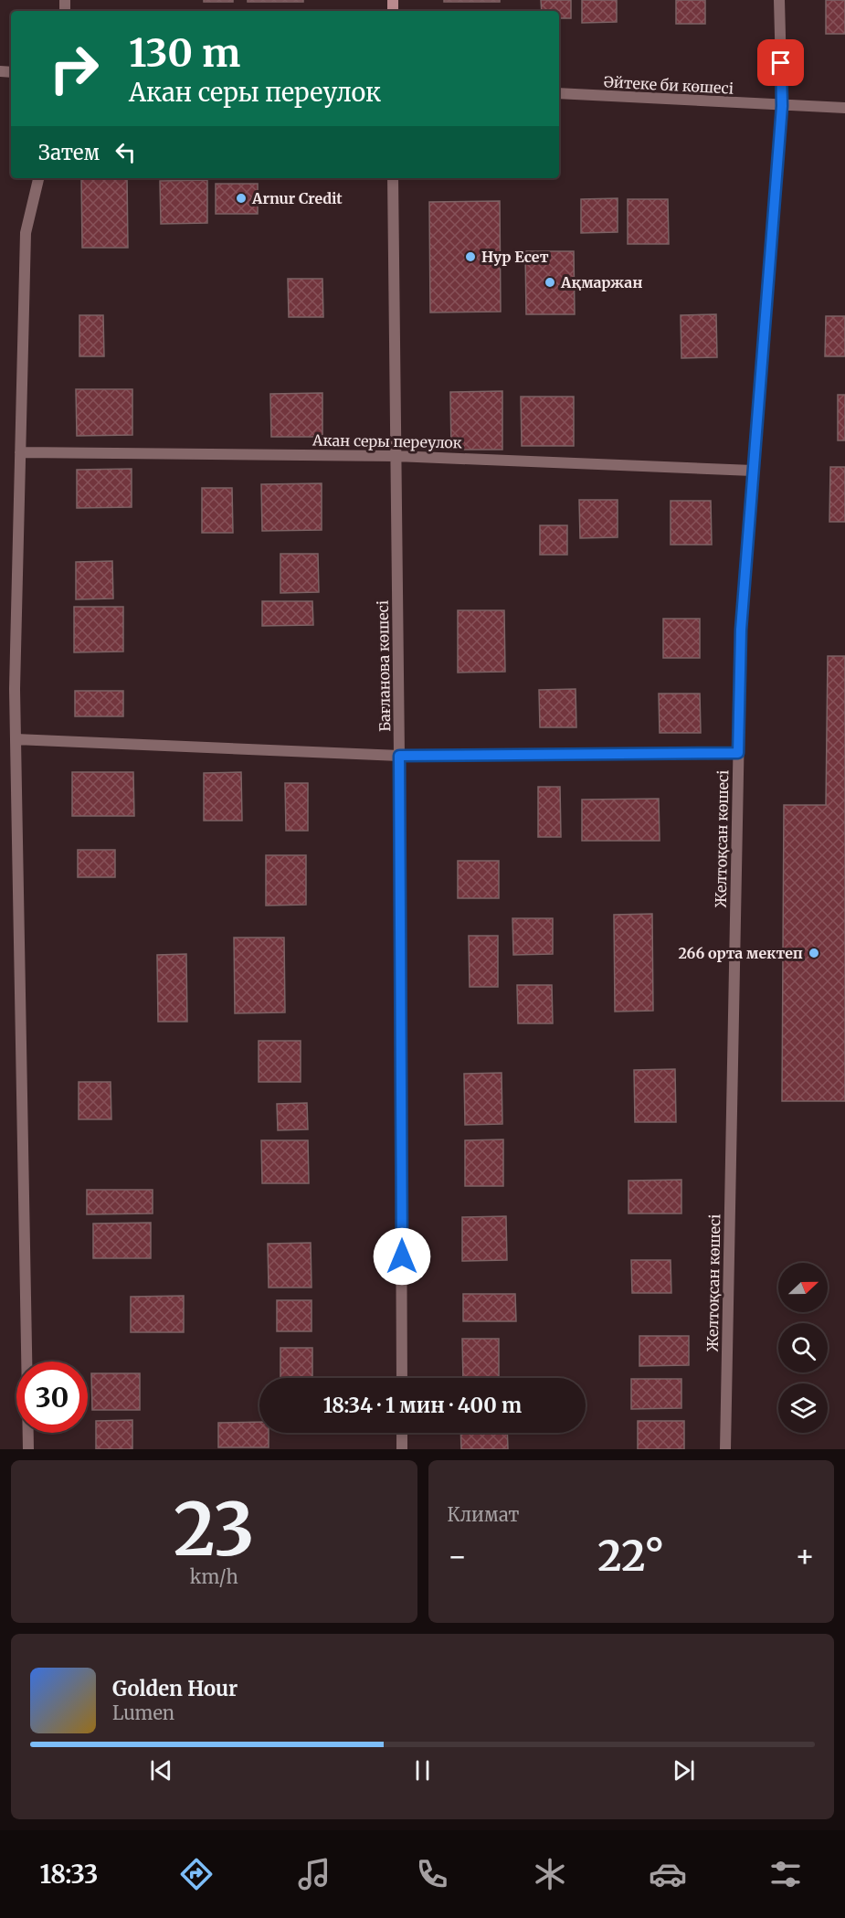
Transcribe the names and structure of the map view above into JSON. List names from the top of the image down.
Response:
{
  "streets": {
    "street": [
      "Әйтеке би көшесі",
      "Акан серы переулок",
      "Бағланова көшесі",
      "Желтоқсан көшесі"
    ]
  },
  "crossings": [
    ["Әйтеке би көшесі", "Желтоқсан көшесі"],
    ["Акан серы переулок", "Бағланова көшесі"],
    ["Акан серы переулок", "Желтоқсан көшесі"]
  ],
  "places": [
    "Arnur Credit",
    "Нур Есет",
    "Ақмаржан",
    "266 орта мектеп"
  ],
  "north": "right",
  "page": {
    "turn": ["130 m", "Акан серы переулок"],
    "then": "Затем",
    "limit": "30",
    "trip": "18:34 · 1 мин · 400 m",
    "tile": [
      ["23", "km/h"],
      "Климат"
    ],
    "heat": ["−", "22°", "+"],
    "song": ["Golden Hour", "Lumen"],
    "tabs": "18:33"
  }
}
